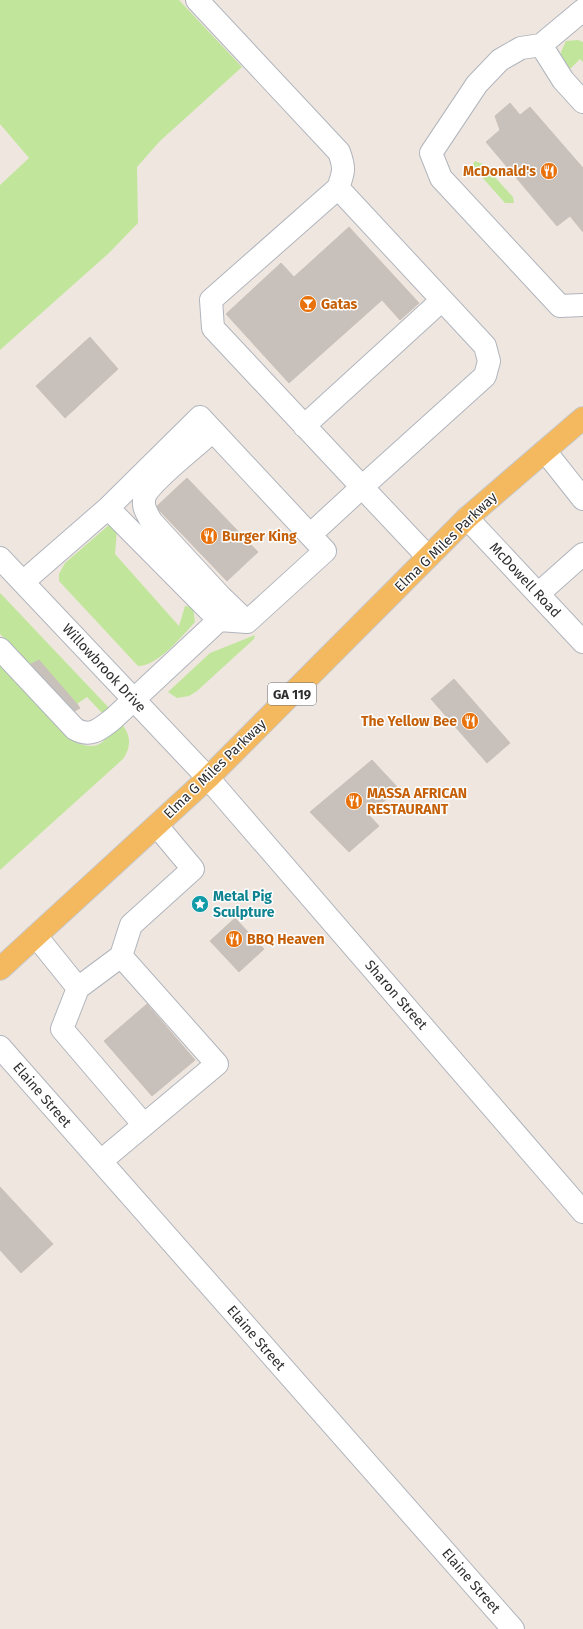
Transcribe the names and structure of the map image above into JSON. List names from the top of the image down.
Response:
{
  "streets": {
    "main road": ["Elma G Miles Parkway", "GA 119"],
    "street": [
      "McDowell Road",
      "Willowbrook Drive",
      "Sharon Street",
      "Elaine Street"
    ]
  },
  "crossings": [
    ["Elma G Miles Parkway", "McDowell Road"],
    ["Elma G Miles Parkway", "Willowbrook Drive"],
    ["Elma G Miles Parkway", "Sharon Street"],
    ["Willowbrook Drive", "Sharon Street"]
  ],
  "places": {
    "restaurant": [
      "McDonald's",
      "Burger King",
      "The Yellow Bee",
      "MASSA AFRICAN RESTAURANT",
      "BBQ Heaven"
    ],
    "bar": ["Gatas"],
    "place": ["Metal Pig Sculpture"]
  }
}
